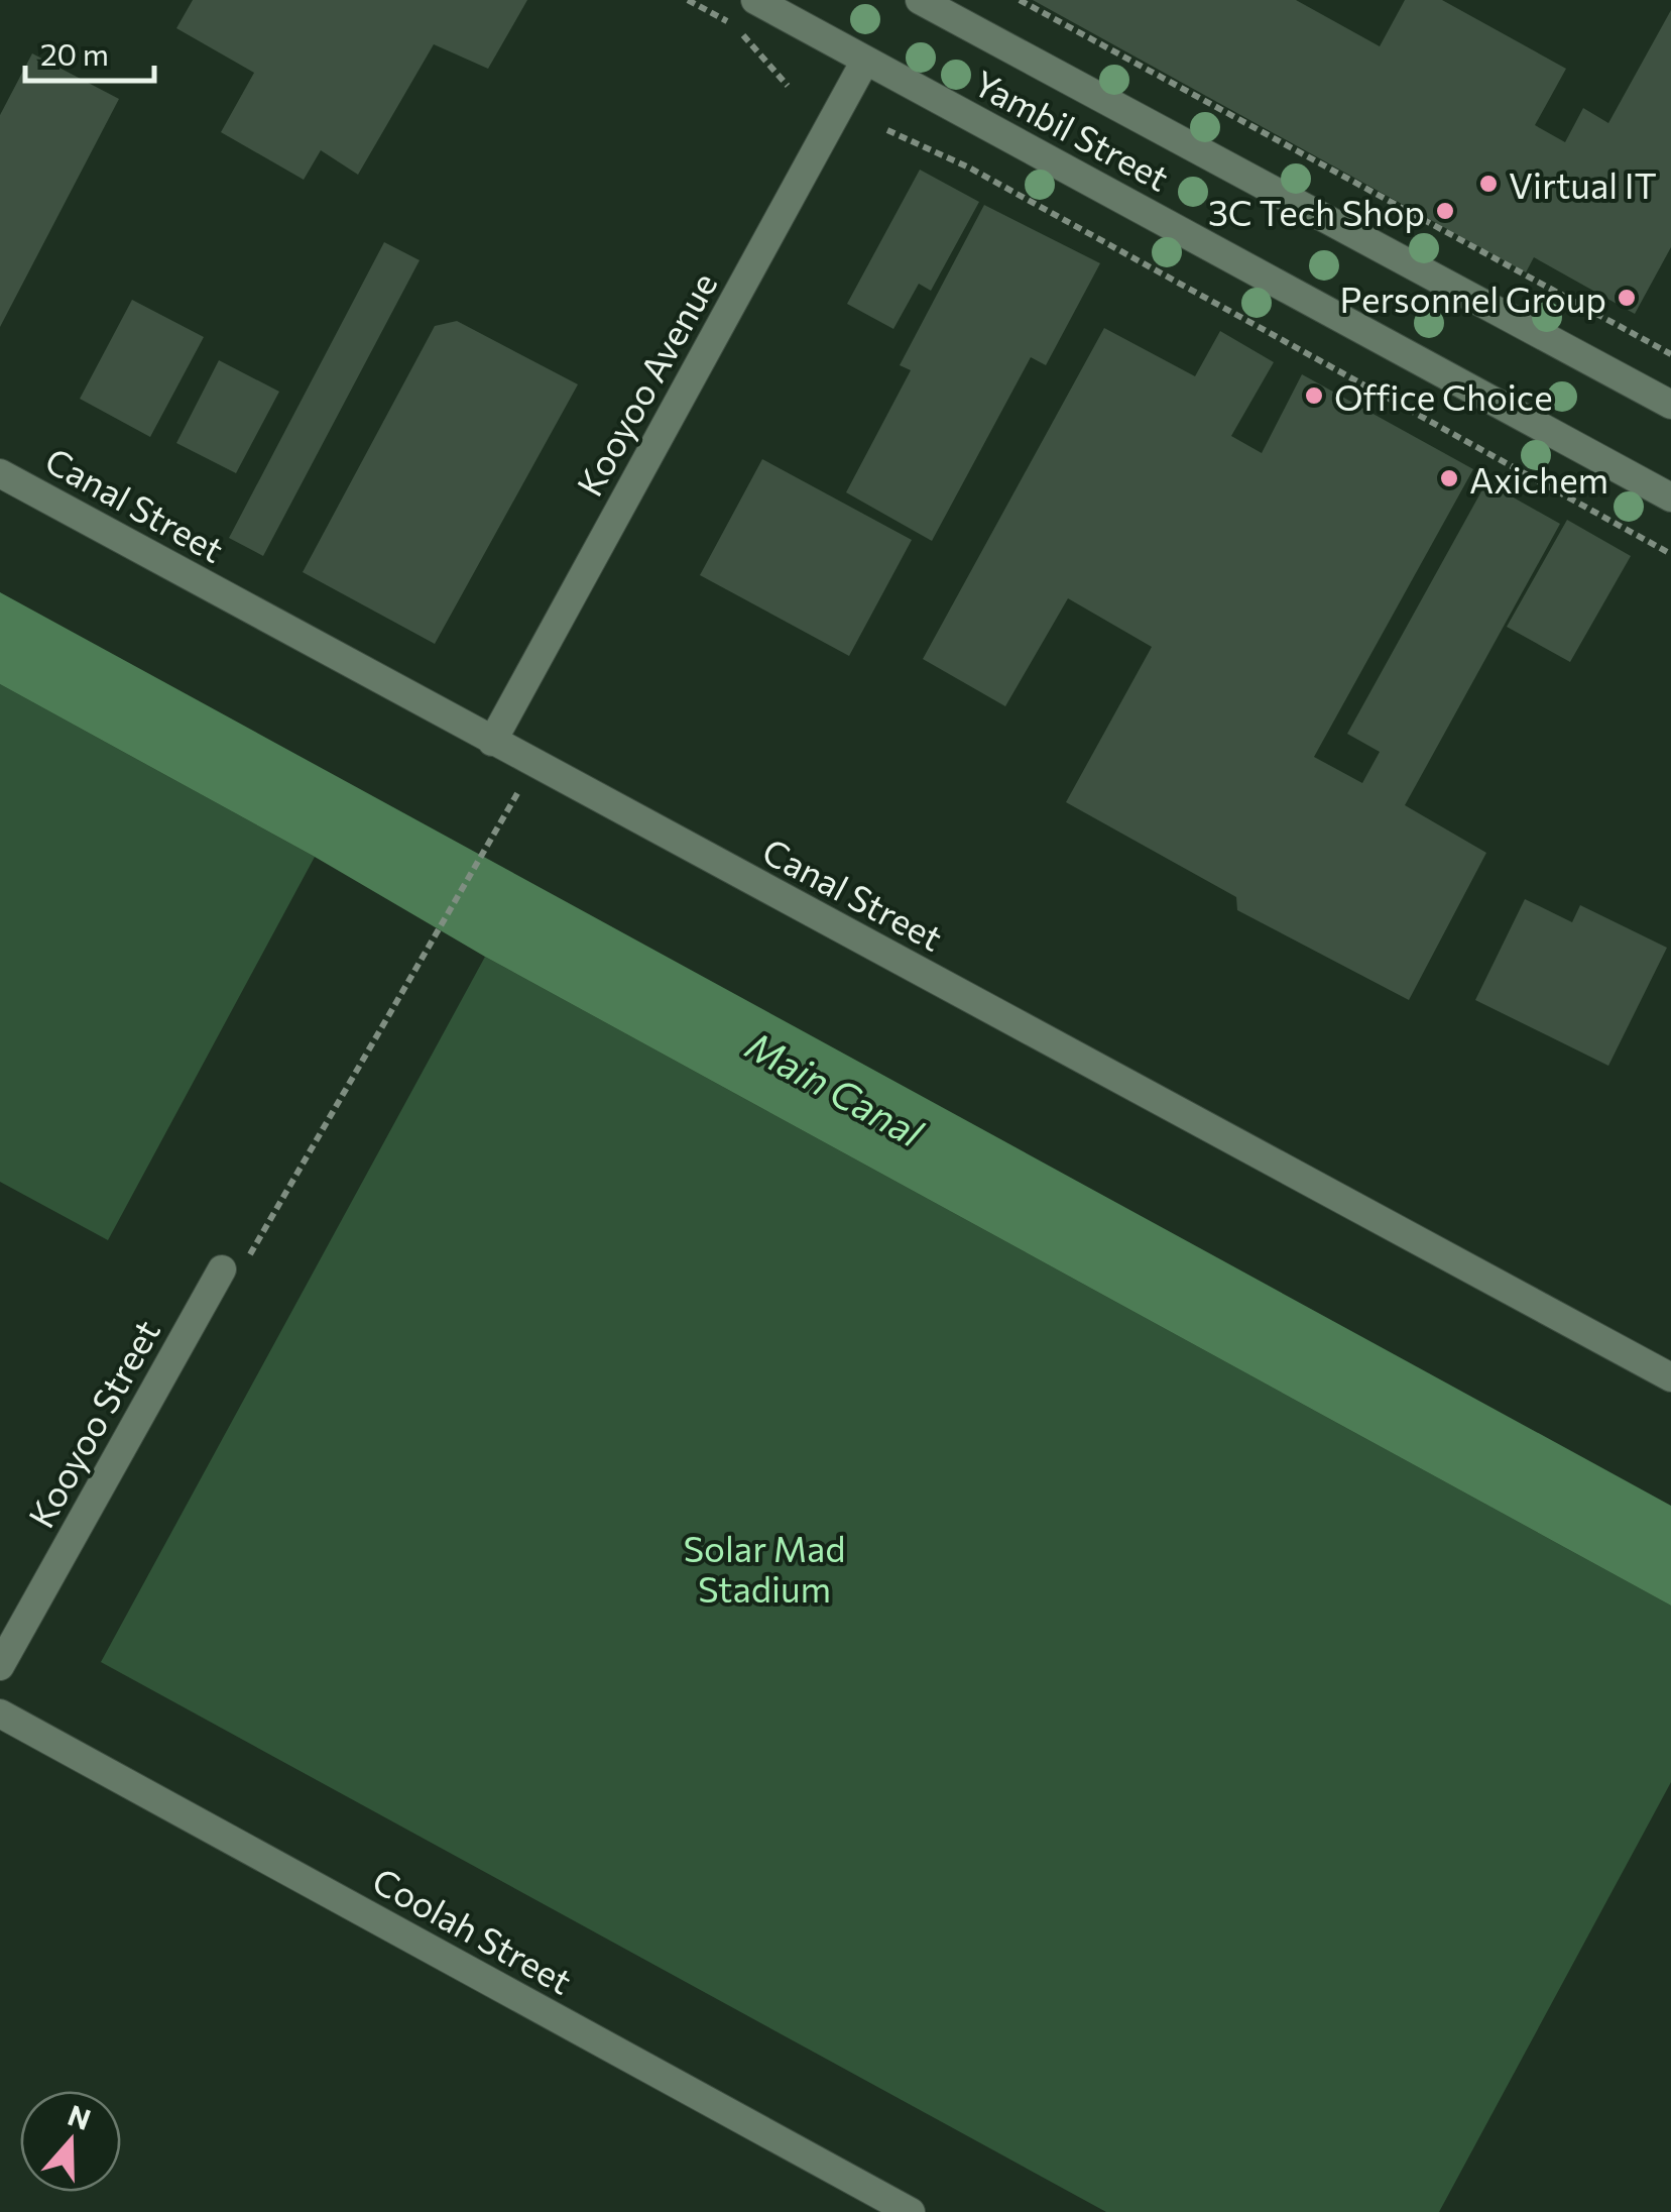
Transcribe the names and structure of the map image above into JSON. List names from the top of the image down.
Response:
{
  "streets": {
    "street": [
      "Yambil Street",
      "Kooyoo Avenue",
      "Canal Street",
      "Kooyoo Street",
      "Coolah Street"
    ]
  },
  "crossings": [
    ["Yambil Street", "Kooyoo Avenue"],
    ["Kooyoo Avenue", "Canal Street"]
  ],
  "water": ["Main Canal"],
  "parks": ["Solar Mad Stadium"],
  "places": [
    "Virtual IT",
    "3C Tech Shop",
    "Personnel Group",
    "Office Choice",
    "Axichem"
  ],
  "scale_bar": "20 m",
  "north": "top"
}
